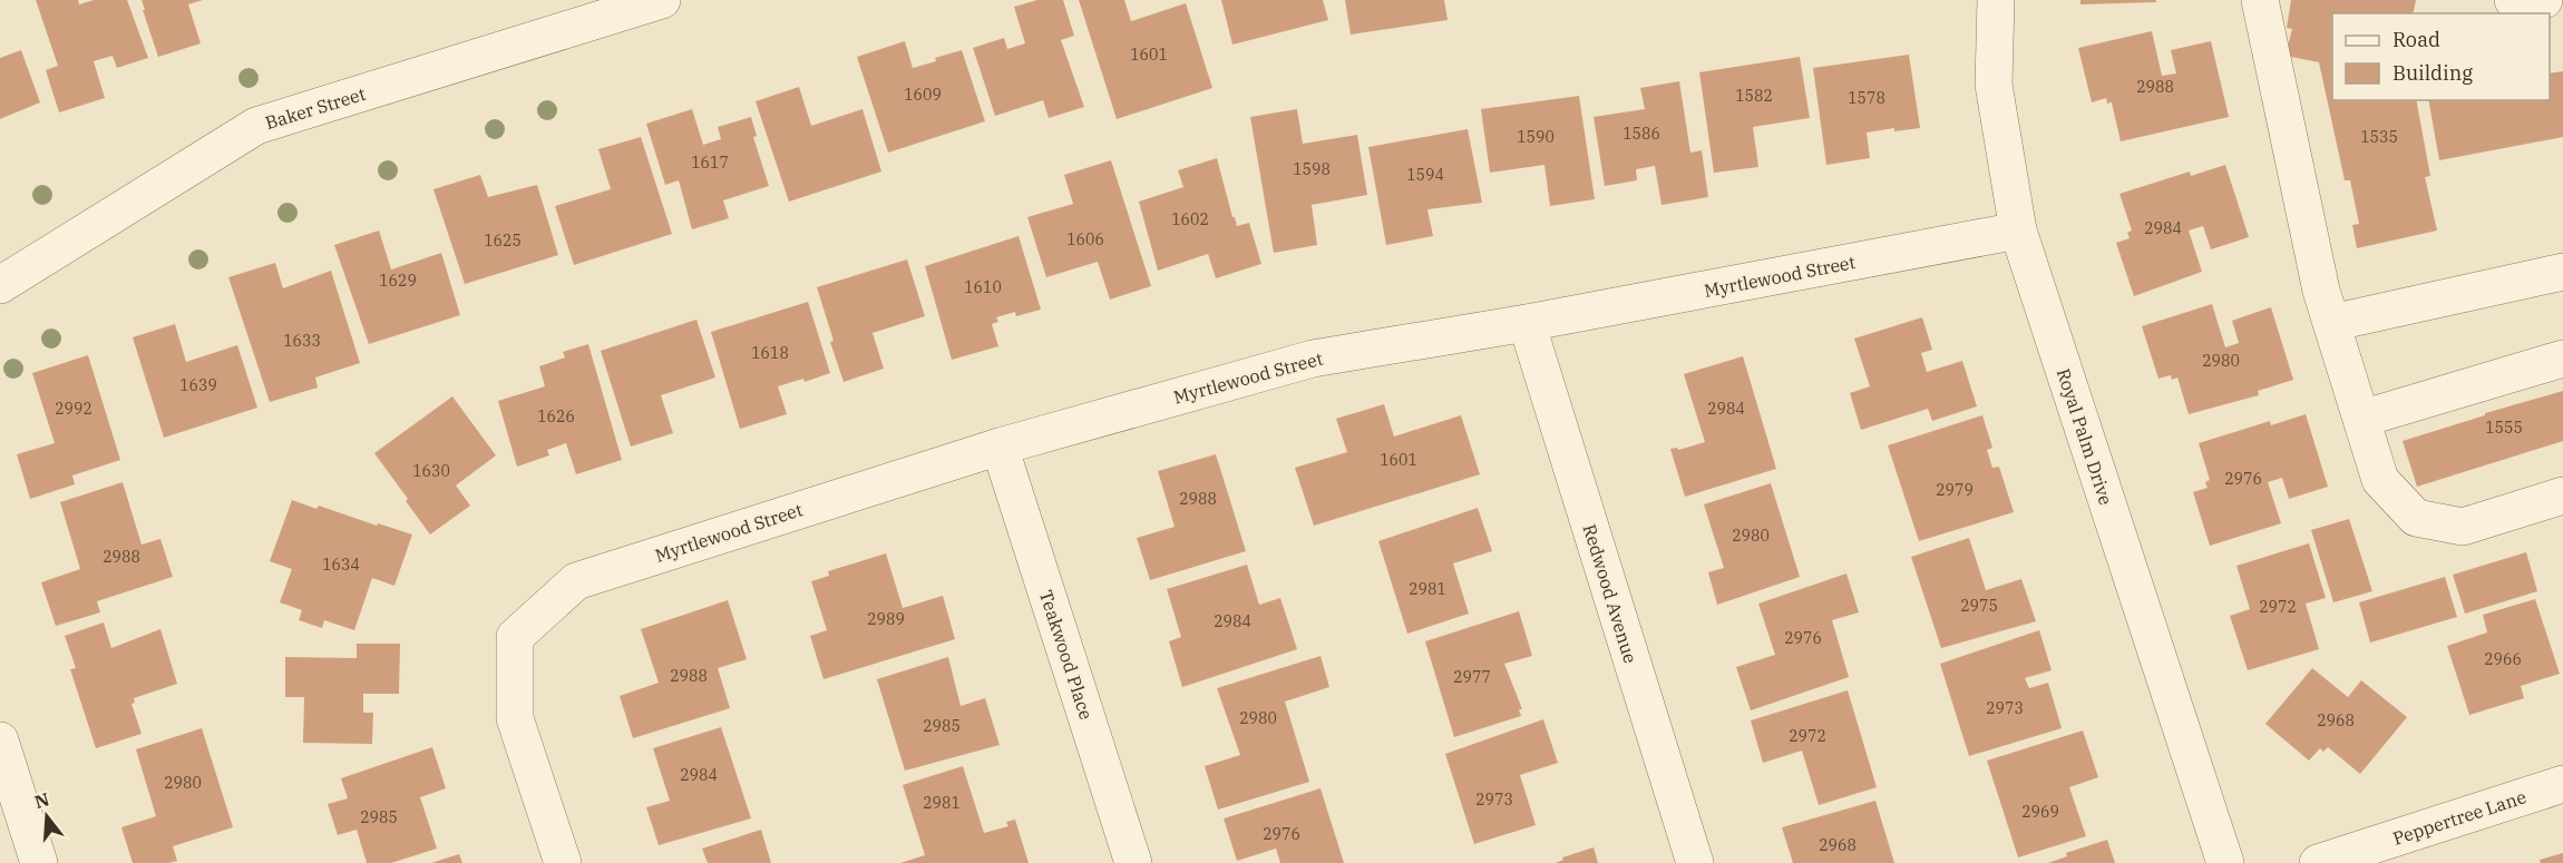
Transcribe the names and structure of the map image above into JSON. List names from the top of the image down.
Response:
{
  "streets": {
    "street": [
      "Baker Street",
      "Myrtlewood Street",
      "Royal Palm Drive",
      "Redwood Avenue",
      "Teakwood Place",
      "Peppertree Lane"
    ]
  },
  "crossings": [
    ["Myrtlewood Street", "Royal Palm Drive"],
    ["Myrtlewood Street", "Redwood Avenue"],
    ["Myrtlewood Street", "Teakwood Place"]
  ],
  "house_numbers": [
    "1601",
    "2988",
    "1609",
    "1582",
    "1578",
    "1586",
    "1590",
    "1535",
    "1617",
    "1598",
    "1594",
    "1602",
    "2984",
    "1606",
    "1625",
    "1629",
    "1610",
    "1633",
    "1618",
    "2980",
    "1639",
    "2992",
    "2984",
    "1626",
    "1555",
    "1601",
    "1630",
    "2976",
    "2979",
    "2988",
    "2980",
    "2988",
    "1634",
    "2981",
    "2975",
    "2972",
    "2989",
    "2984",
    "2976",
    "2966",
    "2988",
    "2977",
    "2973",
    "2980",
    "2968",
    "2985",
    "2972",
    "2984",
    "2980",
    "2973",
    "2981",
    "2969",
    "2985",
    "2976",
    "2968"
  ],
  "legend": ["Road", "Building"],
  "north": "top"
}
